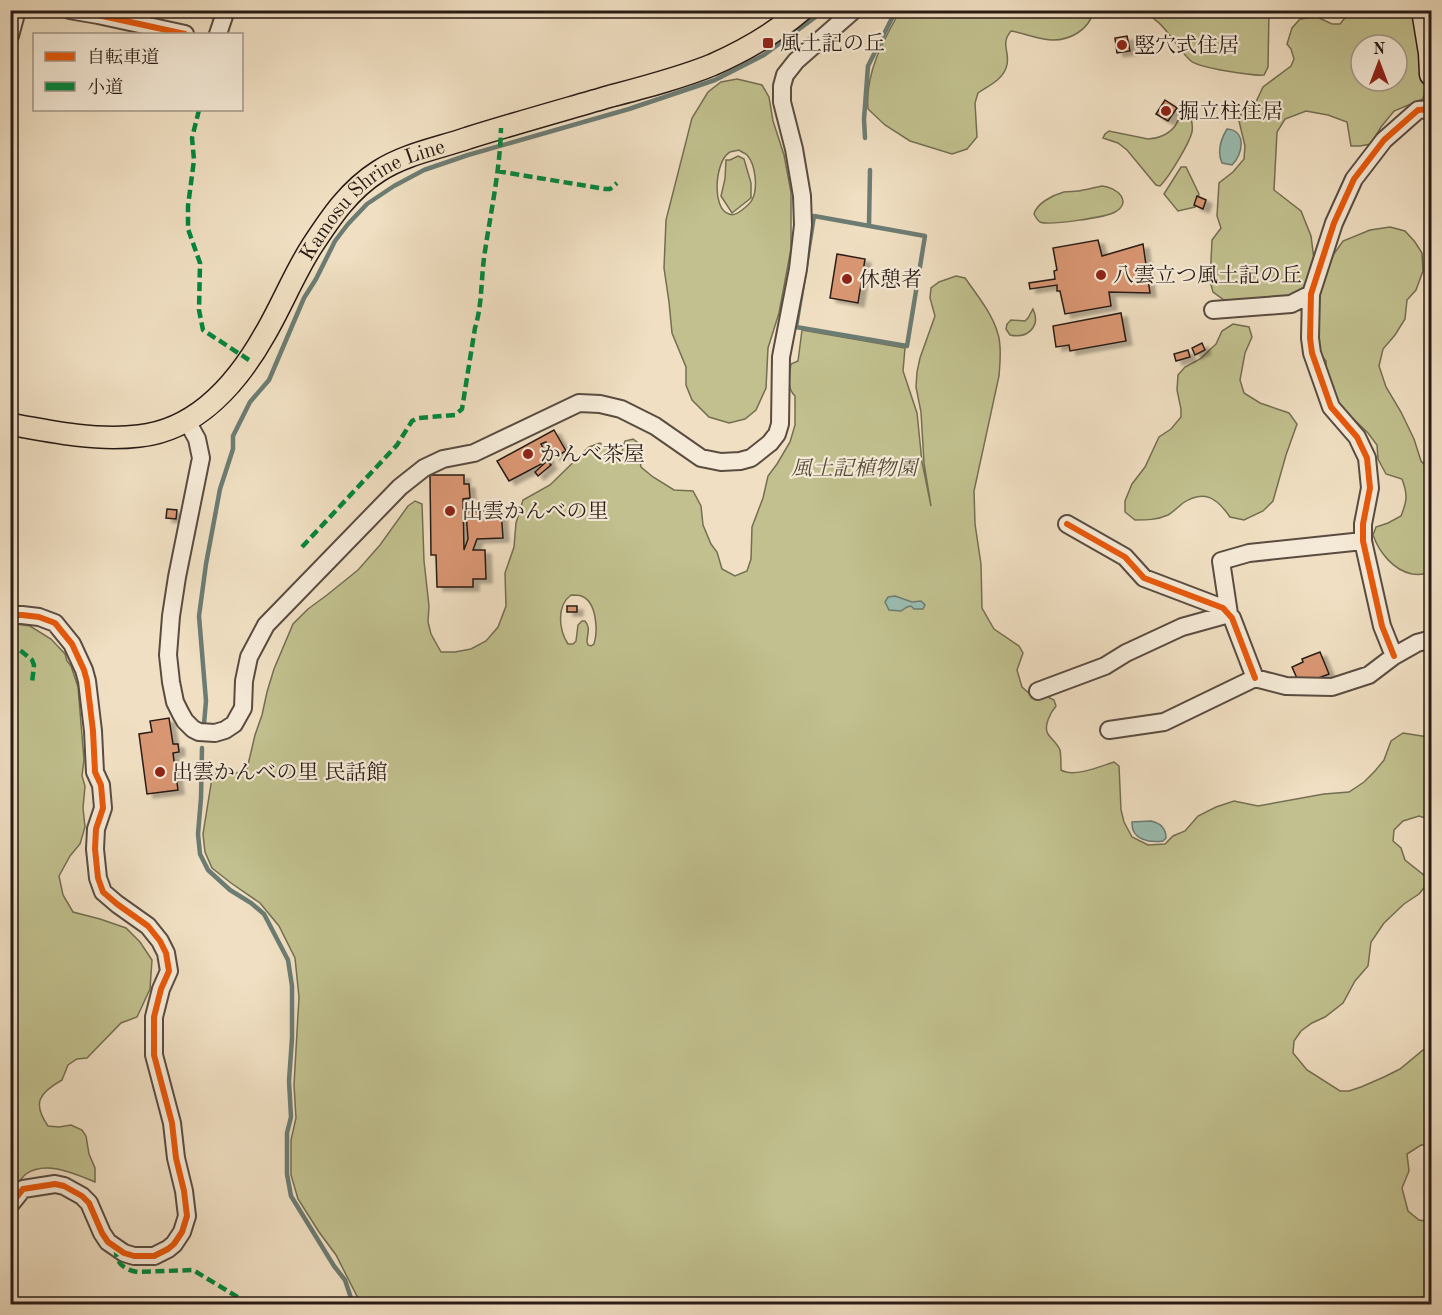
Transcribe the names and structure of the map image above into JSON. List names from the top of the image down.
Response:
{
  "streets": {
    "main road": ["Kamosu Shrine Line"]
  },
  "parks": ["風土記植物園"],
  "places": {
    "transit": ["風土記の丘"],
    "other": [
      "竪穴式住居",
      "掘立柱住居",
      "八雲立つ風土記の丘",
      "休憩者",
      "かんべ茶屋",
      "出雲かんべの里",
      "出雲かんべの里 民話館"
    ]
  },
  "legend": ["自転車道", "小道"],
  "north": "top"
}
